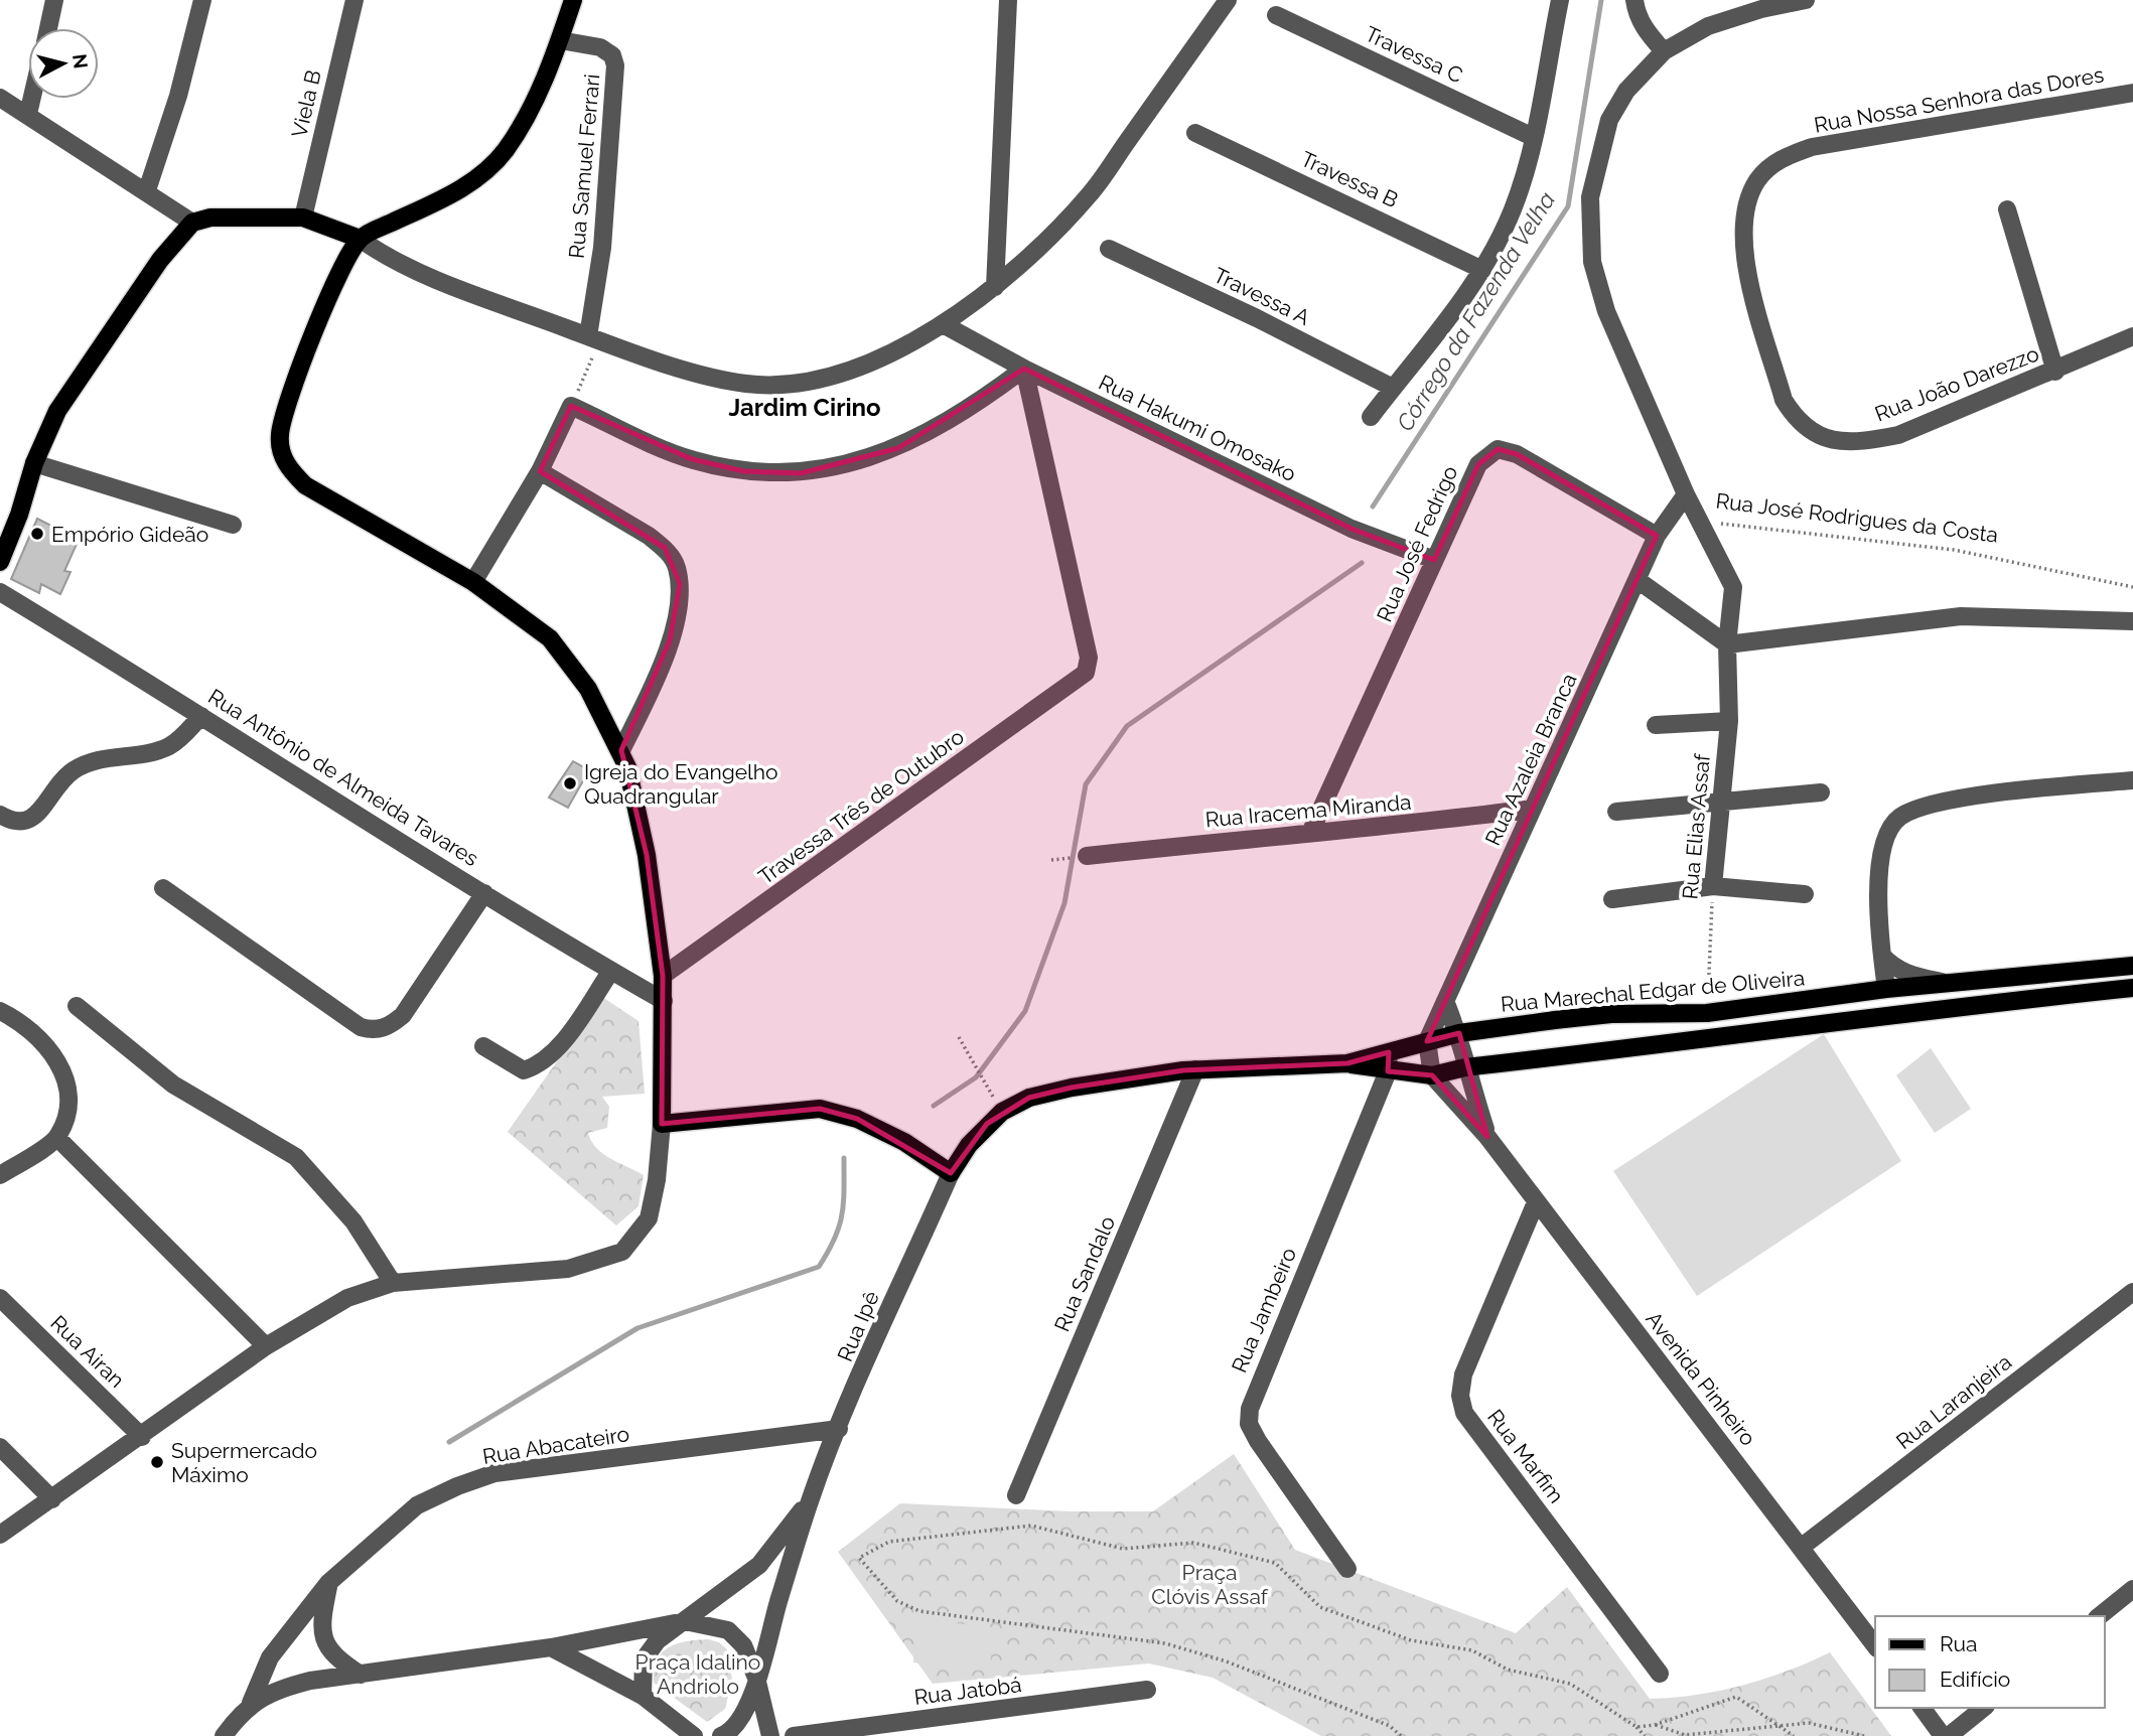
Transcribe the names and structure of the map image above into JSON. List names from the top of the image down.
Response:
{
  "streets": {
    "main road": ["Rua Marechal Edgar de Oliveira"],
    "street": [
      "Travessa C",
      "Rua Nossa Senhora das Dores",
      "Viela B",
      "Rua Samuel Ferrari",
      "Travessa B",
      "Travessa A",
      "Rua João Darezzo",
      "Rua Hakumi Omosako",
      "Rua José Rodrigues da Costa",
      "Rua José Fedrigo",
      "Rua Azaleia Branca",
      "Rua Antônio de Almeida Tavares",
      "Travessa Três de Outubro",
      "Rua Iracema Miranda",
      "Rua Elias Assaf",
      "Rua Sandalo",
      "Rua Jambeiro",
      "Rua Ipê",
      "Rua Airan",
      "Avenida Pinheiro",
      "Rua Laranjeira",
      "Rua Abacateiro",
      "Rua Marfim",
      "Rua Jatobá"
    ]
  },
  "crossings": [
    ["Rua Nossa Senhora das Dores", "Rua João Darezzo"],
    ["Rua Hakumi Omosako", "Rua José Fedrigo"],
    ["Rua Hakumi Omosako", "Travessa Três de Outubro"],
    ["Rua José Rodrigues da Costa", "Rua Azaleia Branca"],
    ["Rua José Rodrigues da Costa", "Rua Elias Assaf"],
    ["Rua José Fedrigo", "Rua Azaleia Branca"],
    ["Rua José Fedrigo", "Rua Iracema Miranda"],
    ["Rua Azaleia Branca", "Rua Iracema Miranda"],
    ["Rua Azaleia Branca", "Rua Marechal Edgar de Oliveira"],
    ["Rua Elias Assaf", "Rua Marechal Edgar de Oliveira"],
    ["Rua Marechal Edgar de Oliveira", "Rua Sandalo"],
    ["Rua Marechal Edgar de Oliveira", "Rua Jambeiro"],
    ["Rua Marechal Edgar de Oliveira", "Rua Ipê"],
    ["Rua Marechal Edgar de Oliveira", "Avenida Pinheiro"],
    ["Rua Ipê", "Rua Abacateiro"],
    ["Avenida Pinheiro", "Rua Laranjeira"],
    ["Avenida Pinheiro", "Rua Marfim"]
  ],
  "districts": ["Jardim Cirino"],
  "water": ["Córrego da Fazenda Velha"],
  "parks": ["Praça Clóvis Assaf", "Praça Idalino Andriolo"],
  "places": ["Empório Gideão", "Igreja do Evangelho Quadrangular", "Supermercado Máximo"],
  "legend": ["Rua", "Edifício"],
  "north": "right"
}
